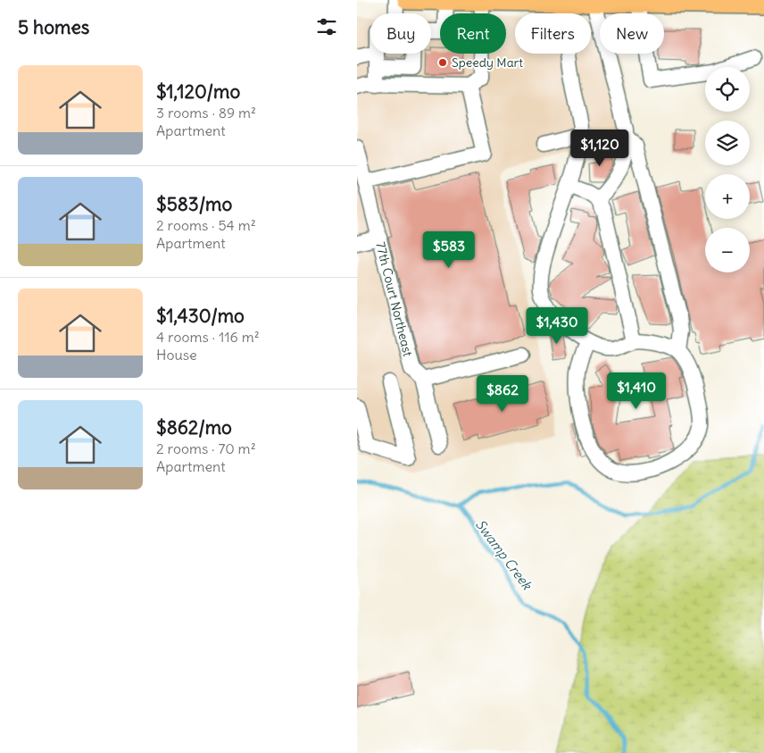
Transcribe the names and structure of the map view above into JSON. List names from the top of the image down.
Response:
{
  "streets": {
    "street": ["77th Court Northeast"]
  },
  "water": ["Swamp Creek"],
  "places": ["Speedy Mart"],
  "page": {
    "heading": "5 homes",
    "chip": [
      "Buy",
      "Rent",
      "Filters",
      "New"
    ],
    "list": [
      {
        "name": "$1,120/mo",
        "note": "3 rooms · 89 m² · Apartment"
      },
      {
        "name": "$583/mo",
        "note": "2 rooms · 54 m² · Apartment"
      },
      {
        "name": "$1,430/mo",
        "note": "4 rooms · 116 m² · House"
      },
      {
        "name": "$862/mo",
        "note": "2 rooms · 70 m² · Apartment"
      }
    ],
    "map_buttons": ["+", "−"],
    "price": [
      "$1,120",
      "$583",
      "$1,430",
      "$1,410",
      "$862"
    ]
  }
}
